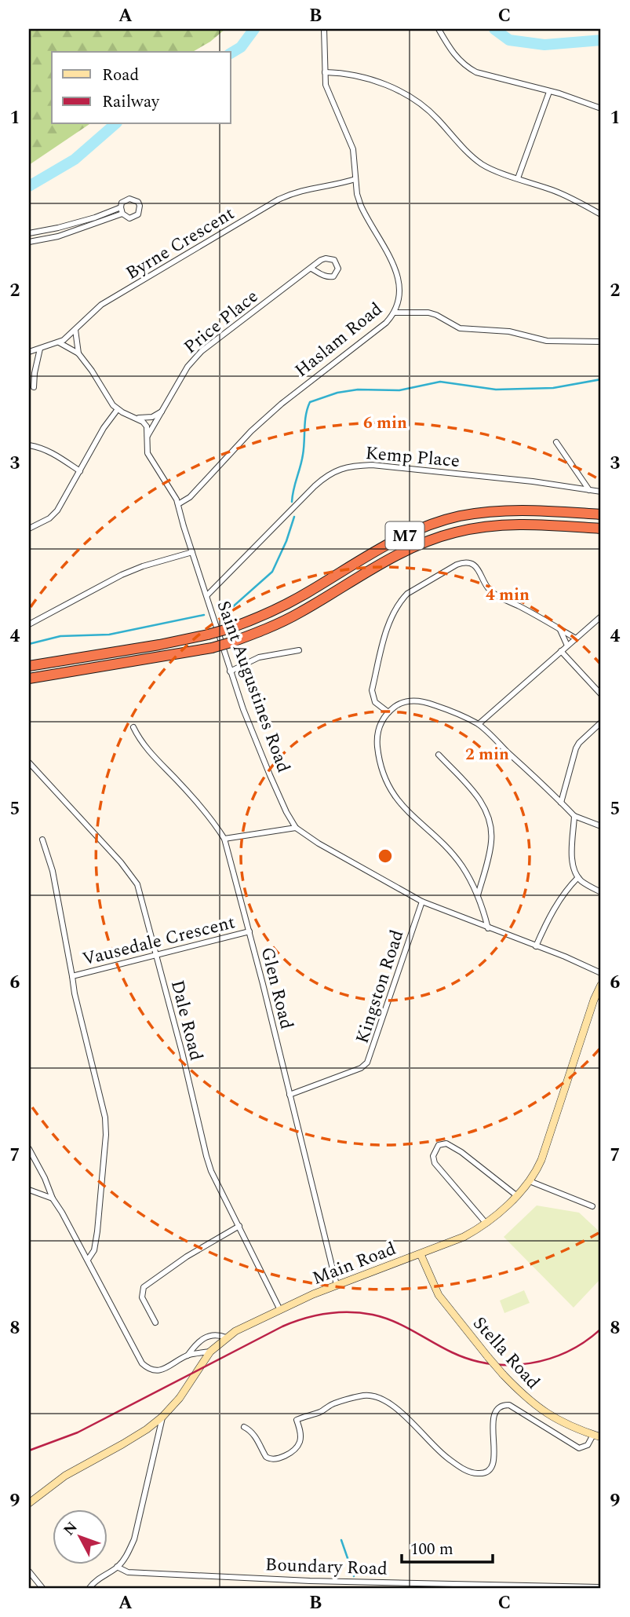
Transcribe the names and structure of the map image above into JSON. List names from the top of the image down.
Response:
{
  "streets": {
    "highway": ["M7"],
    "main road": ["Main Road", "Stella Road"],
    "street": [
      "Byrne Crescent",
      "Price Place",
      "Haslam Road",
      "Kemp Place",
      "Saint Augustines Road",
      "Vausedale Crescent",
      "Kingston Road",
      "Glen Road",
      "Dale Road",
      "Boundary Road"
    ]
  },
  "crossings": [
    ["Byrne Crescent", "Haslam Road"],
    ["Price Place", "Saint Augustines Road"],
    ["Haslam Road", "Saint Augustines Road"],
    ["Kemp Place", "Saint Augustines Road"],
    ["Saint Augustines Road", "Kingston Road"],
    ["Vausedale Crescent", "Glen Road"],
    ["Vausedale Crescent", "Dale Road"],
    ["Kingston Road", "Glen Road"],
    ["Glen Road", "Main Road"],
    ["Dale Road", "Main Road"],
    ["Main Road", "Stella Road"]
  ],
  "legend": ["Road", "Railway"],
  "scale_bar": "100 m",
  "north": "top left",
  "grid": {
    "columns": ["A", "B", "C"],
    "rows": [
      "1",
      "2",
      "3",
      "4",
      "5",
      "6",
      "7",
      "8",
      "9"
    ]
  },
  "rings": ["6 min", "4 min", "2 min"]
}
